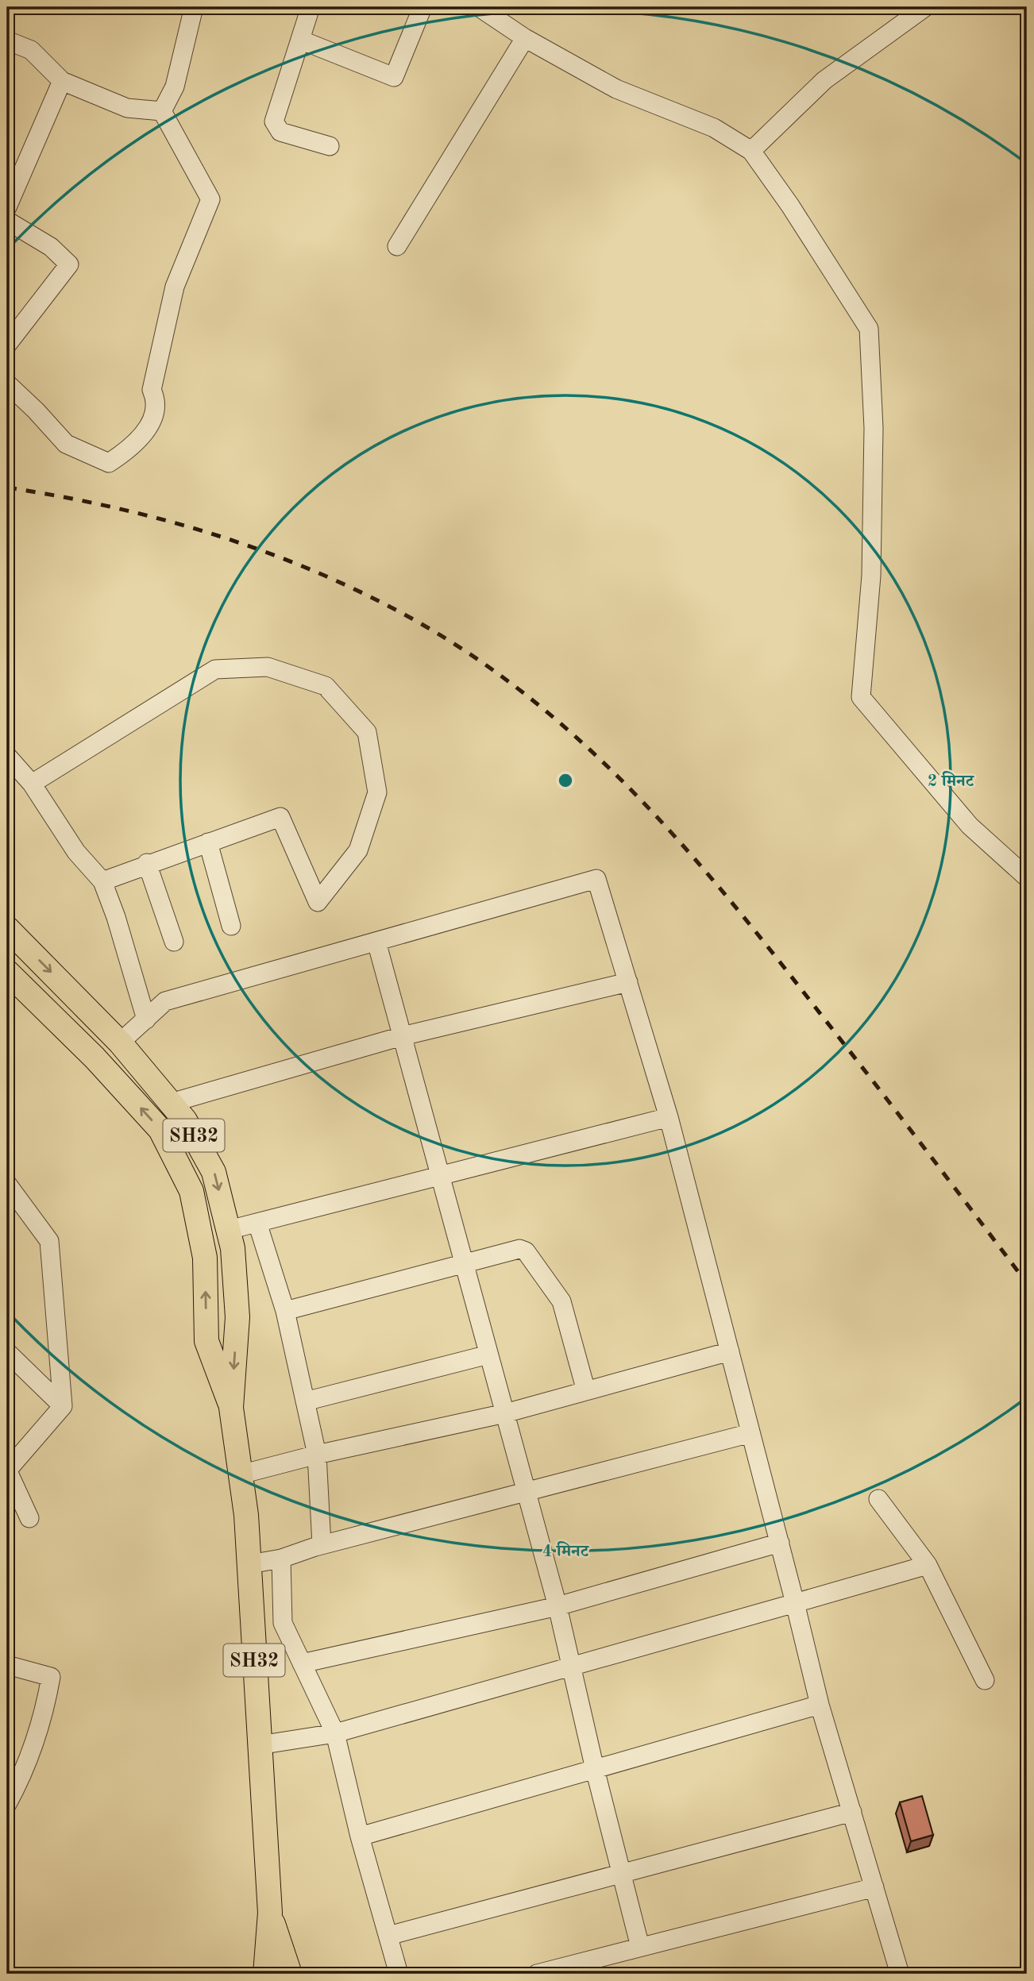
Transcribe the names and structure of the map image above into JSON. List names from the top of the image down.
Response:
{
  "streets": {
    "main road": ["SH32"]
  },
  "rings": ["2 मिनट", "4 मिनट"]
}
